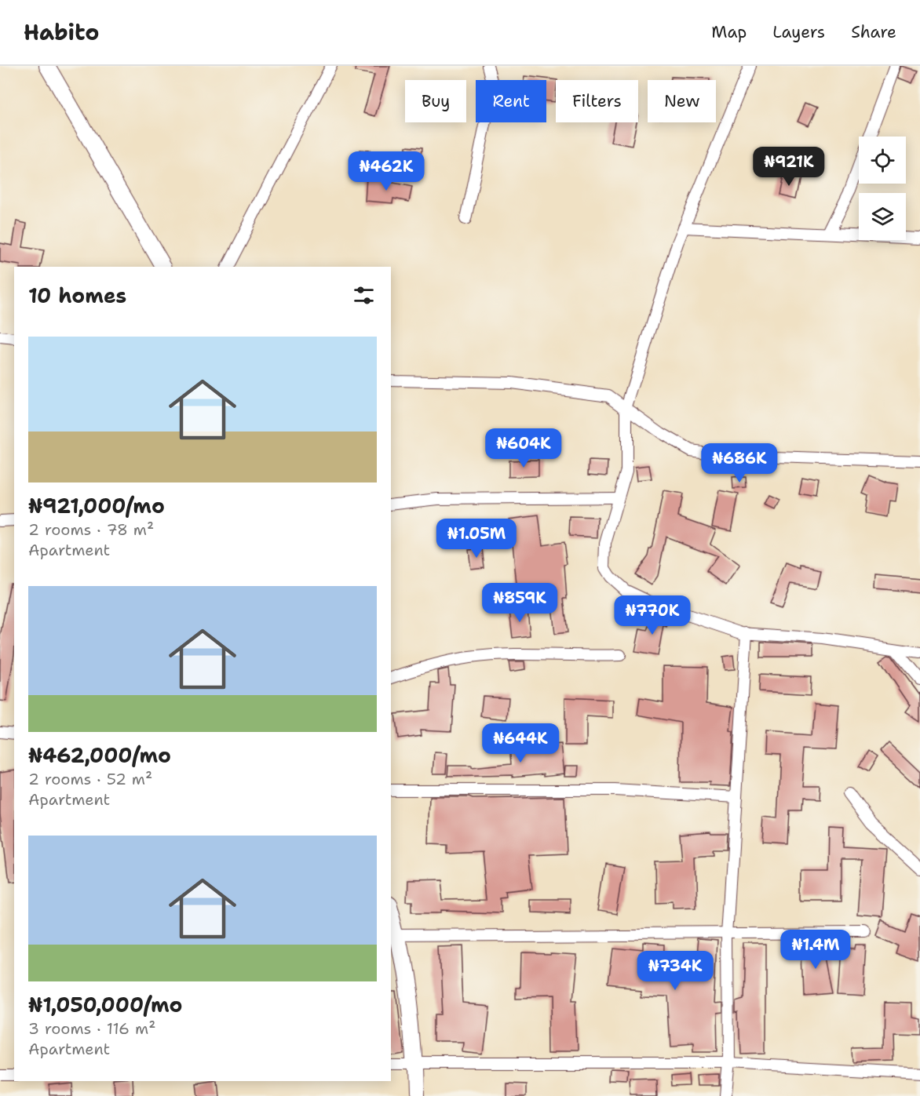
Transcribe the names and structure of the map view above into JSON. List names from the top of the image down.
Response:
{
  "page": {
    "header": "Habito",
    "nav": ["Map", "Layers", "Share"],
    "chip": [
      "Buy",
      "Rent",
      "Filters",
      "New"
    ],
    "price": [
      "₦921K",
      "₦462K",
      "₦604K",
      "₦686K",
      "₦1.05M",
      "₦859K",
      "₦770K",
      "₦644K",
      "₦1.4M",
      "₦734K"
    ],
    "heading": "10 homes",
    "list": [
      {
        "name": "₦921,000/mo",
        "note": "2 rooms · 78 m² · Apartment"
      },
      {
        "name": "₦462,000/mo",
        "note": "2 rooms · 52 m² · Apartment"
      },
      {
        "name": "₦1,050,000/mo",
        "note": "3 rooms · 116 m² · Apartment"
      }
    ]
  }
}
